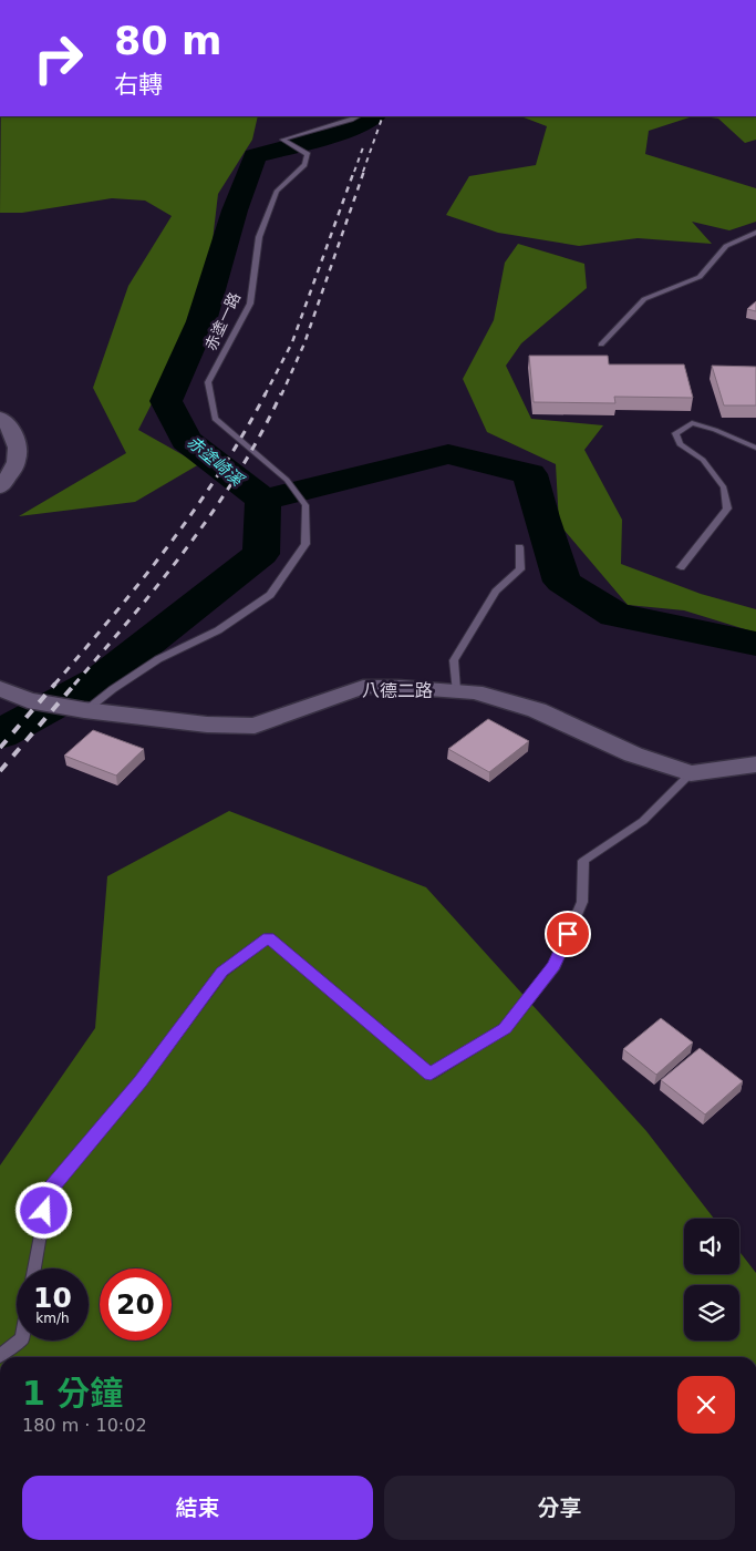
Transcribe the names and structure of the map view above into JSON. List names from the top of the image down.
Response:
{
  "streets": {
    "street": ["八德二路"],
    "lane": ["赤塗一路"]
  },
  "water": ["赤塗崎溪"],
  "page": {
    "turn": ["80 m", "右轉"],
    "speed": "10 km/h",
    "limit": "20",
    "heading": ["1 分鐘", "180 m · 10:02"],
    "buttons": ["結束", "分享"]
  }
}
